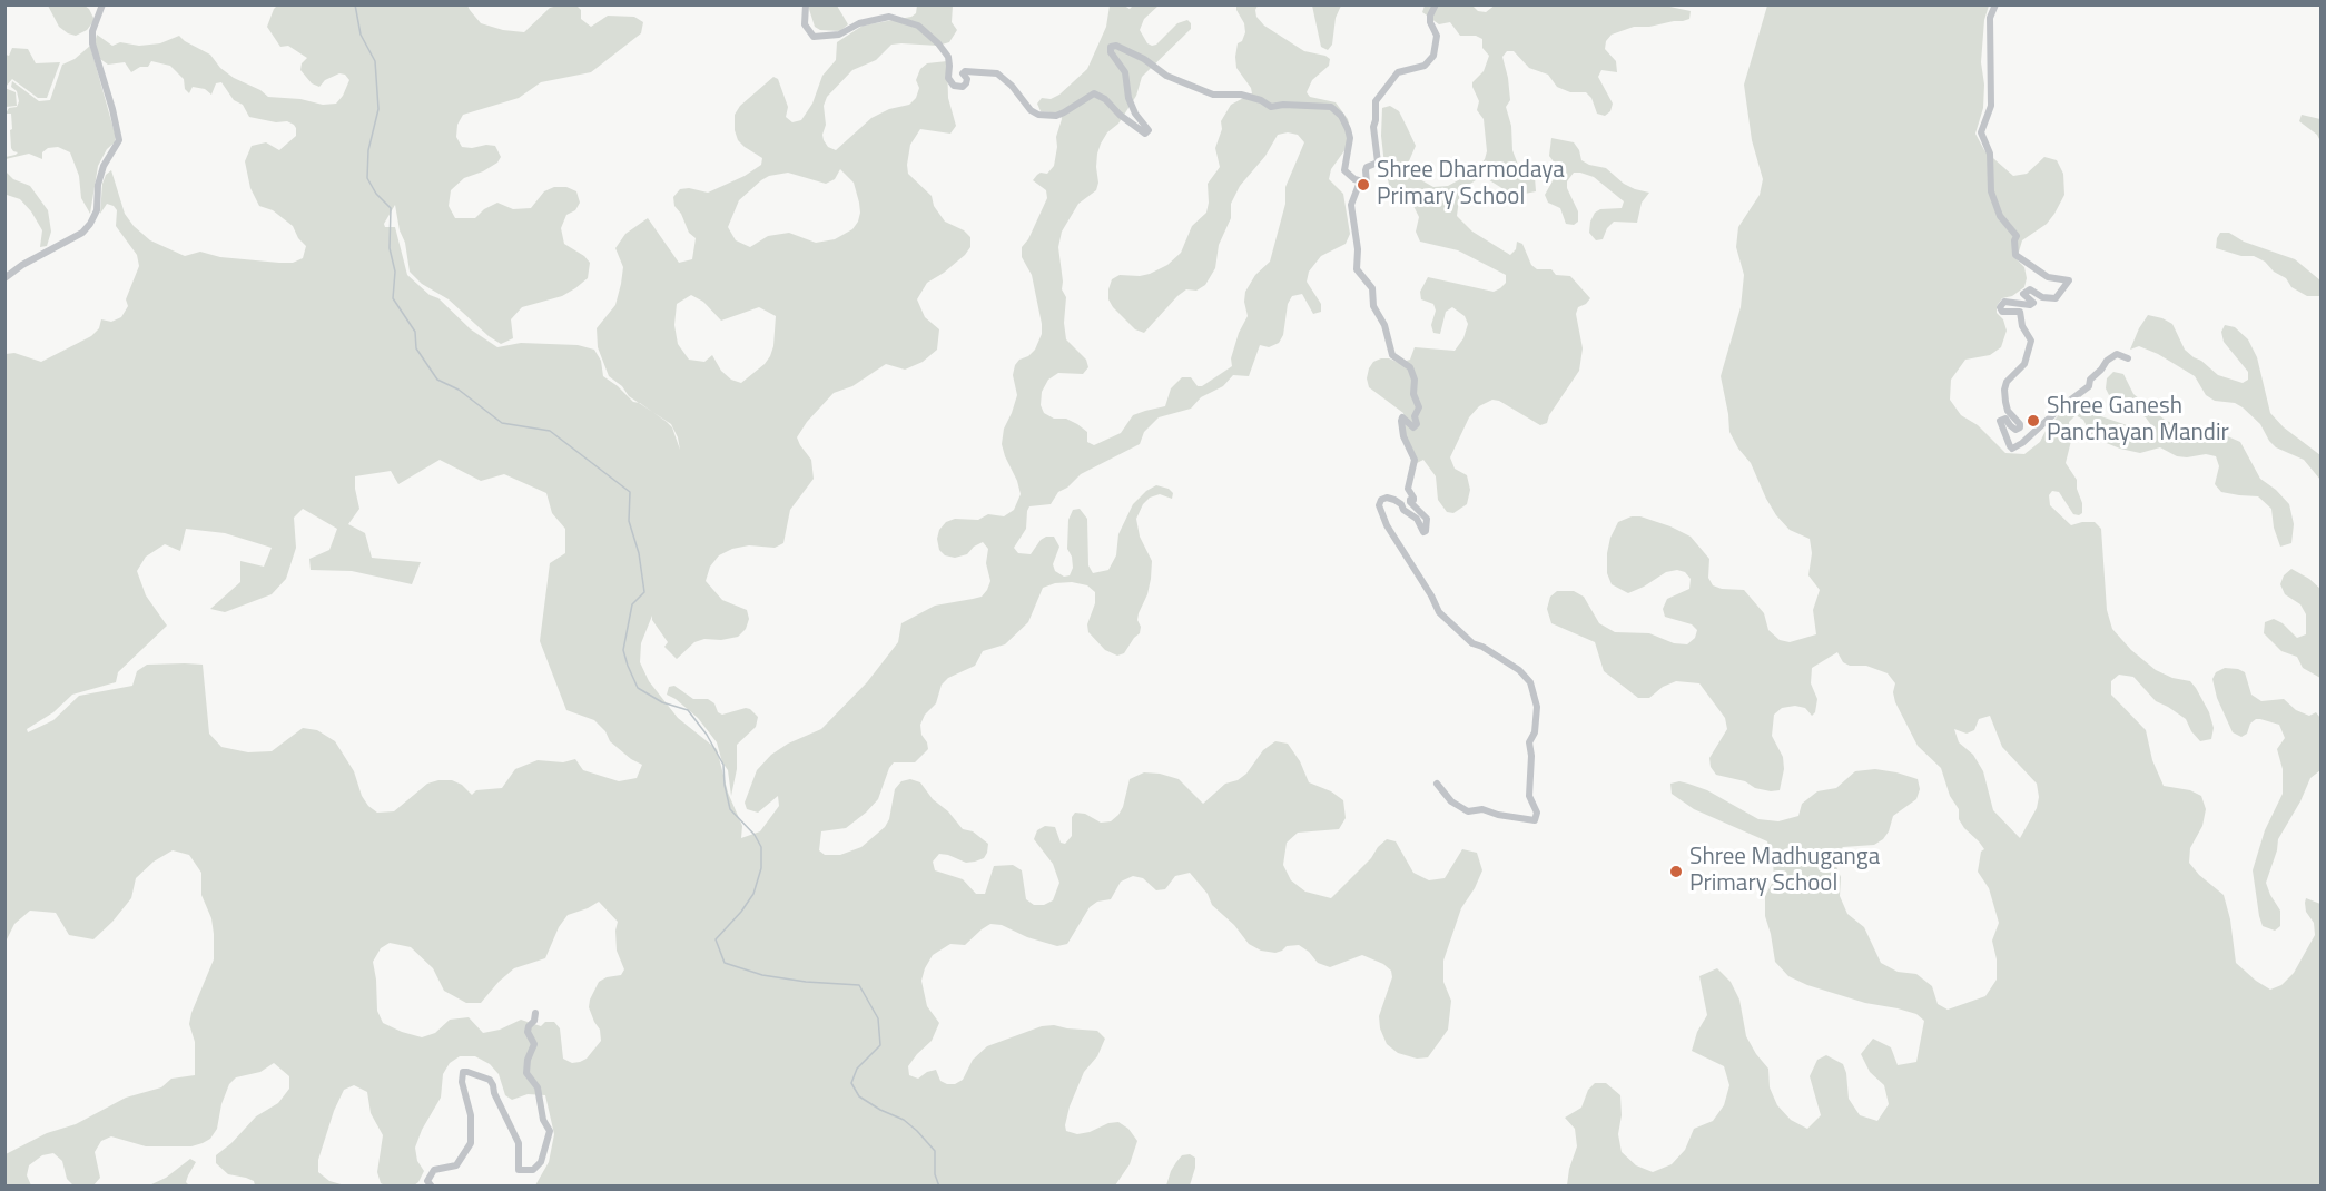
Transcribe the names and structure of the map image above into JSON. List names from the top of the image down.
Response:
{
  "places": ["Shree Dharmodaya Primary School", "Shree Ganesh Panchayan Mandir", "Shree Madhuganga Primary School"]
}
